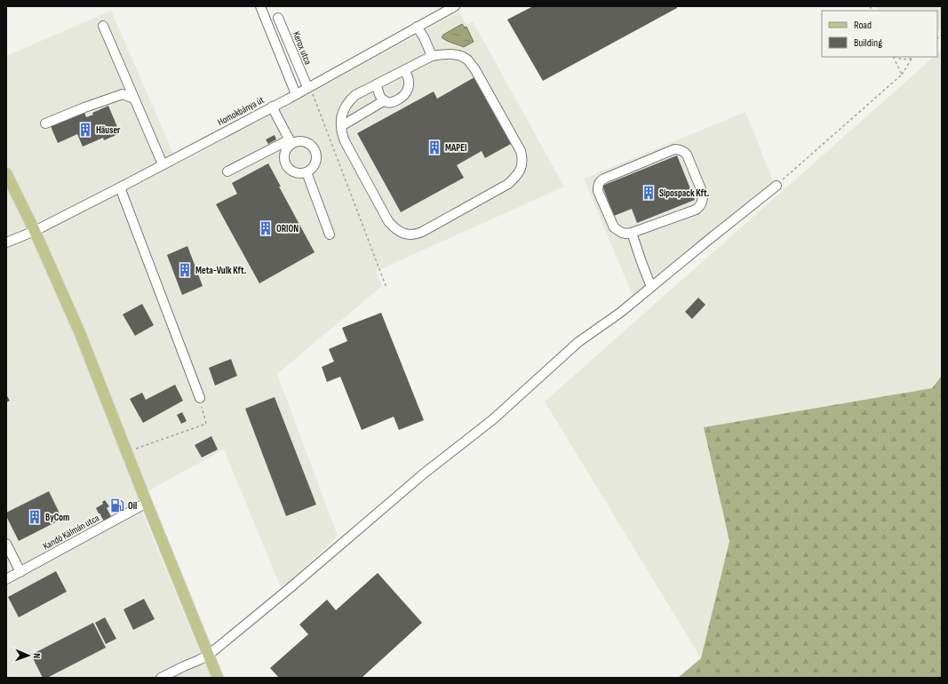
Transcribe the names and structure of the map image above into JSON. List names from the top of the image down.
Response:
{
  "streets": {
    "street": ["Kerox utca", "Homokbánya út", "Kandó Kálmán utca"]
  },
  "crossings": [
    ["Kerox utca", "Homokbánya út"]
  ],
  "places": {
    "building": [
      "Häuser",
      "MAPEI",
      "Sipospack Kft.",
      "ORION",
      "Meta-Vulk Kft.",
      "ByCom"
    ],
    "fuel station": ["Oil"]
  },
  "legend": ["Road", "Building"],
  "north": "right"
}
